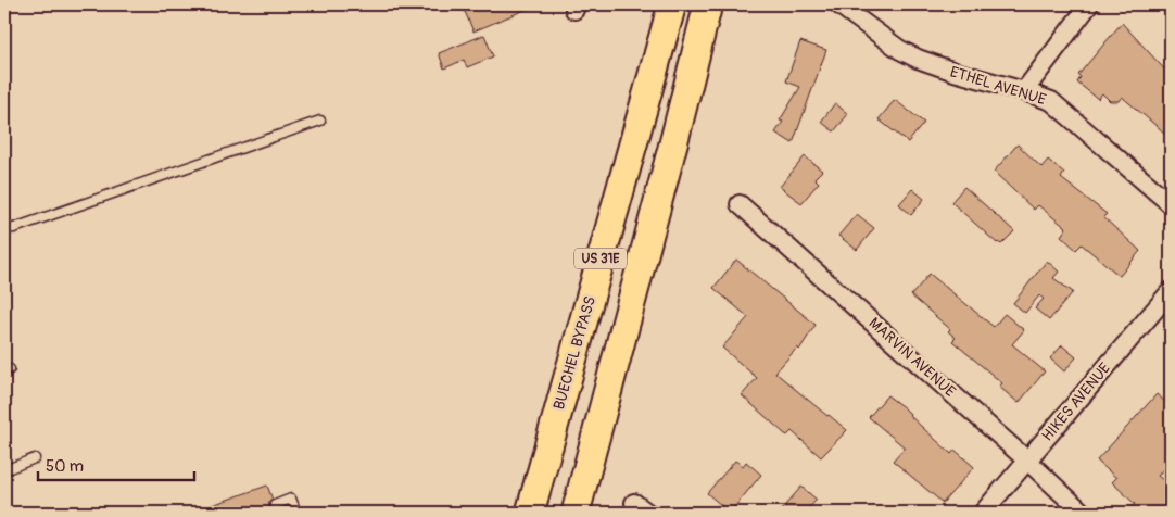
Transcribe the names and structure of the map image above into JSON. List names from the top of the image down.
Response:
{
  "streets": {
    "main road": ["US 31E", "BUECHEL BYPASS"],
    "street": ["ETHEL AVENUE", "MARVIN AVENUE", "HIKES AVENUE"]
  },
  "crossings": [
    ["MARVIN AVENUE", "HIKES AVENUE"]
  ],
  "scale_bar": "50 m"
}
